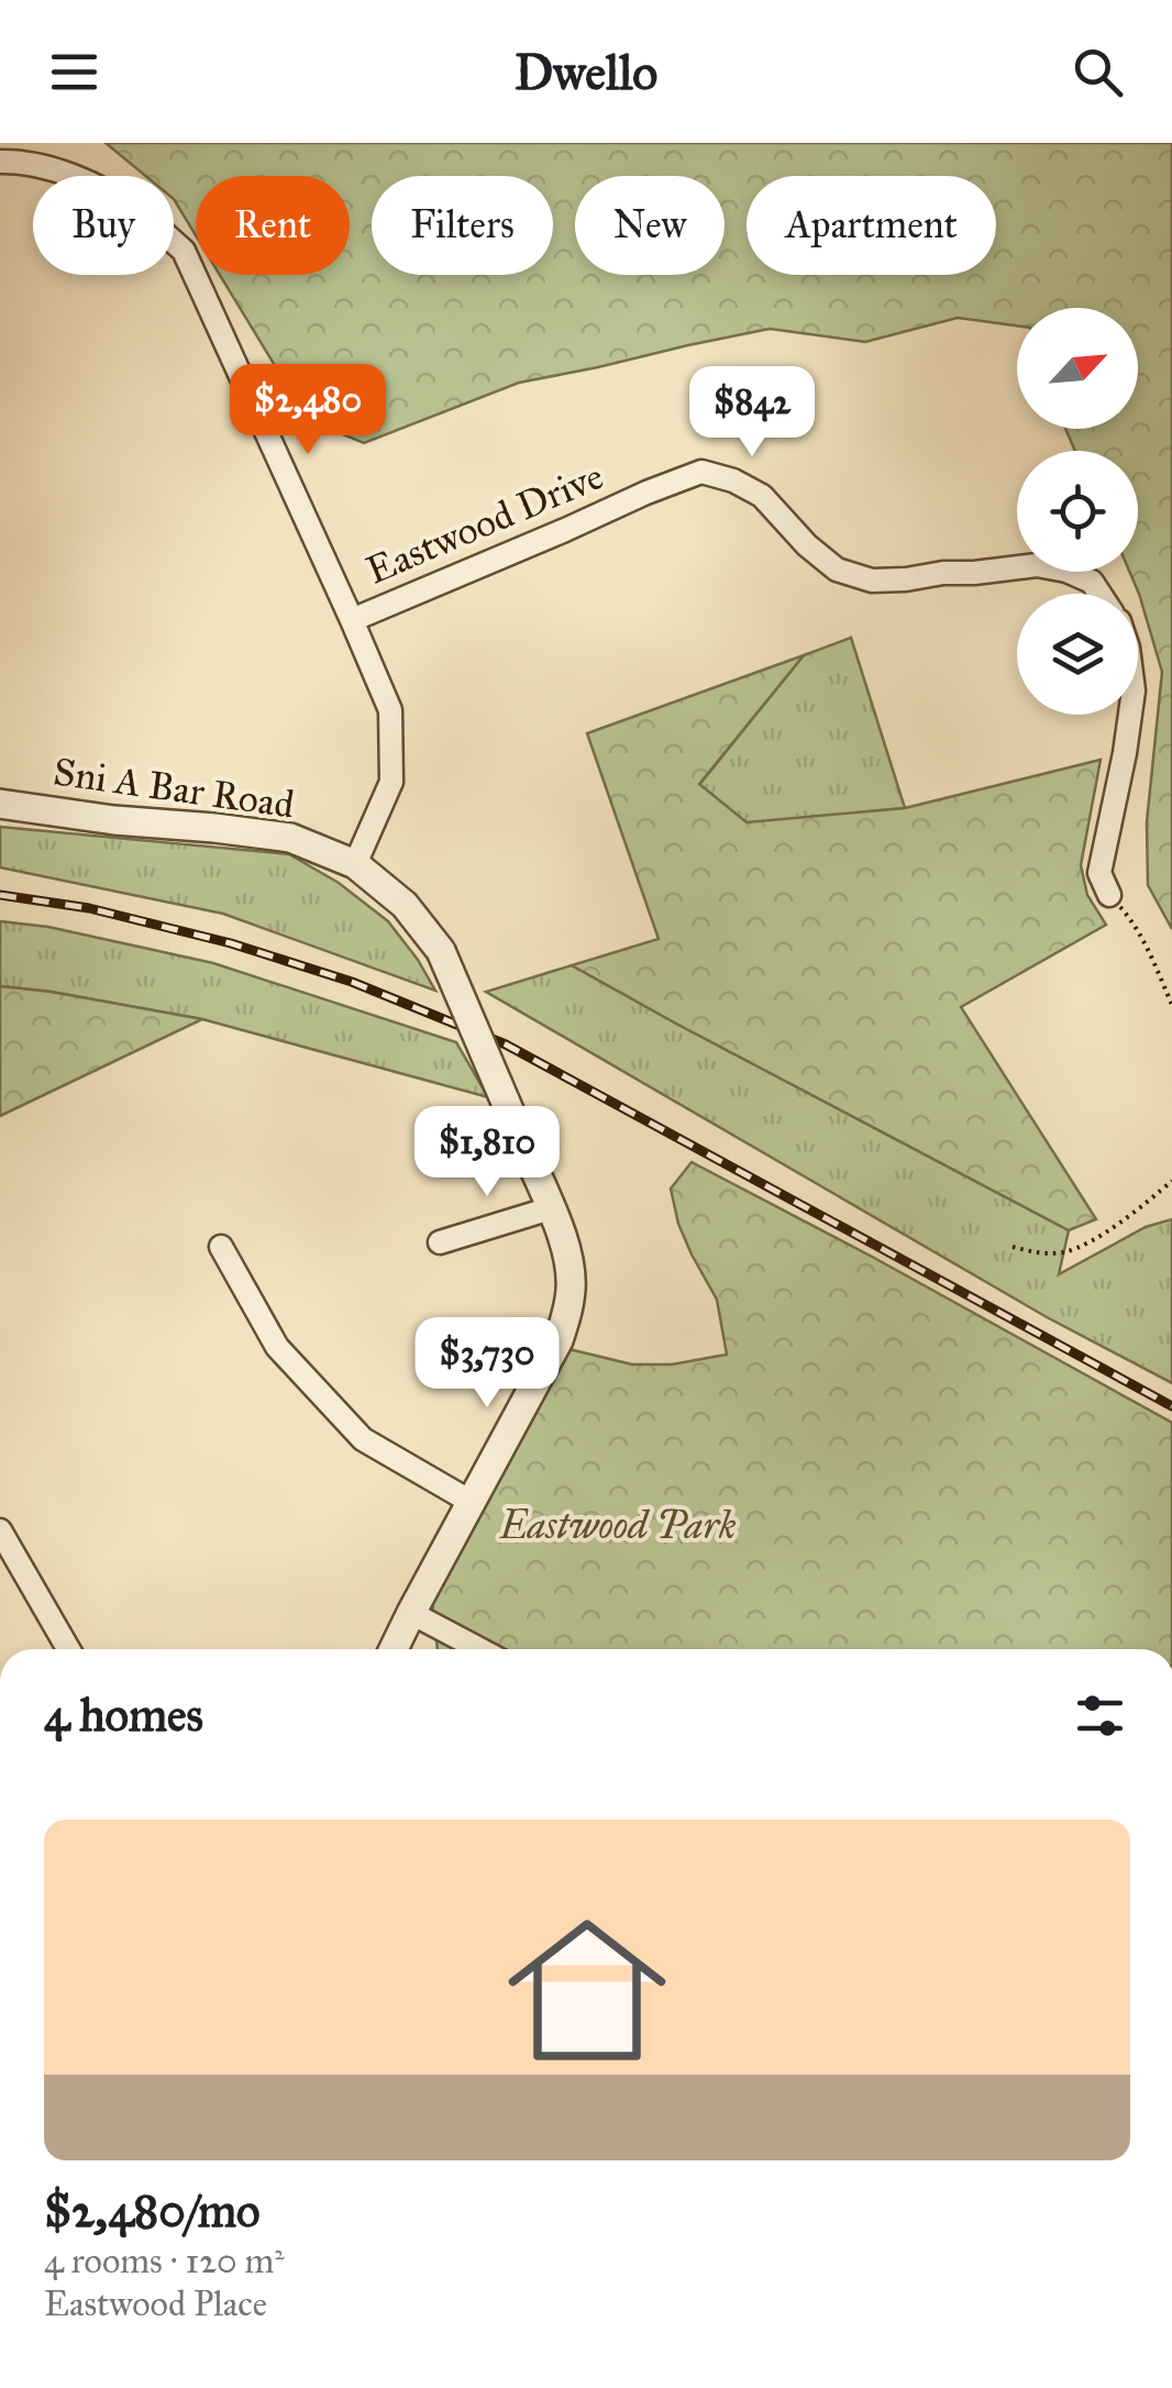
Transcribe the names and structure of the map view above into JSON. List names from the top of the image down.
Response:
{
  "streets": {
    "street": ["Eastwood Drive", "Sni A Bar Road"]
  },
  "parks": ["Eastwood Park"],
  "north": "top right",
  "page": {
    "header": "Dwello",
    "chip": [
      "Buy",
      "Rent",
      "Filters",
      "New",
      "Apartment"
    ],
    "price": [
      "$2,480",
      "$842",
      "$1,810",
      "$3,730"
    ],
    "heading": "4 homes",
    "list": [
      {
        "name": "$2,480/mo",
        "note": "4 rooms · 120 m² · Eastwood Place"
      }
    ]
  }
}
